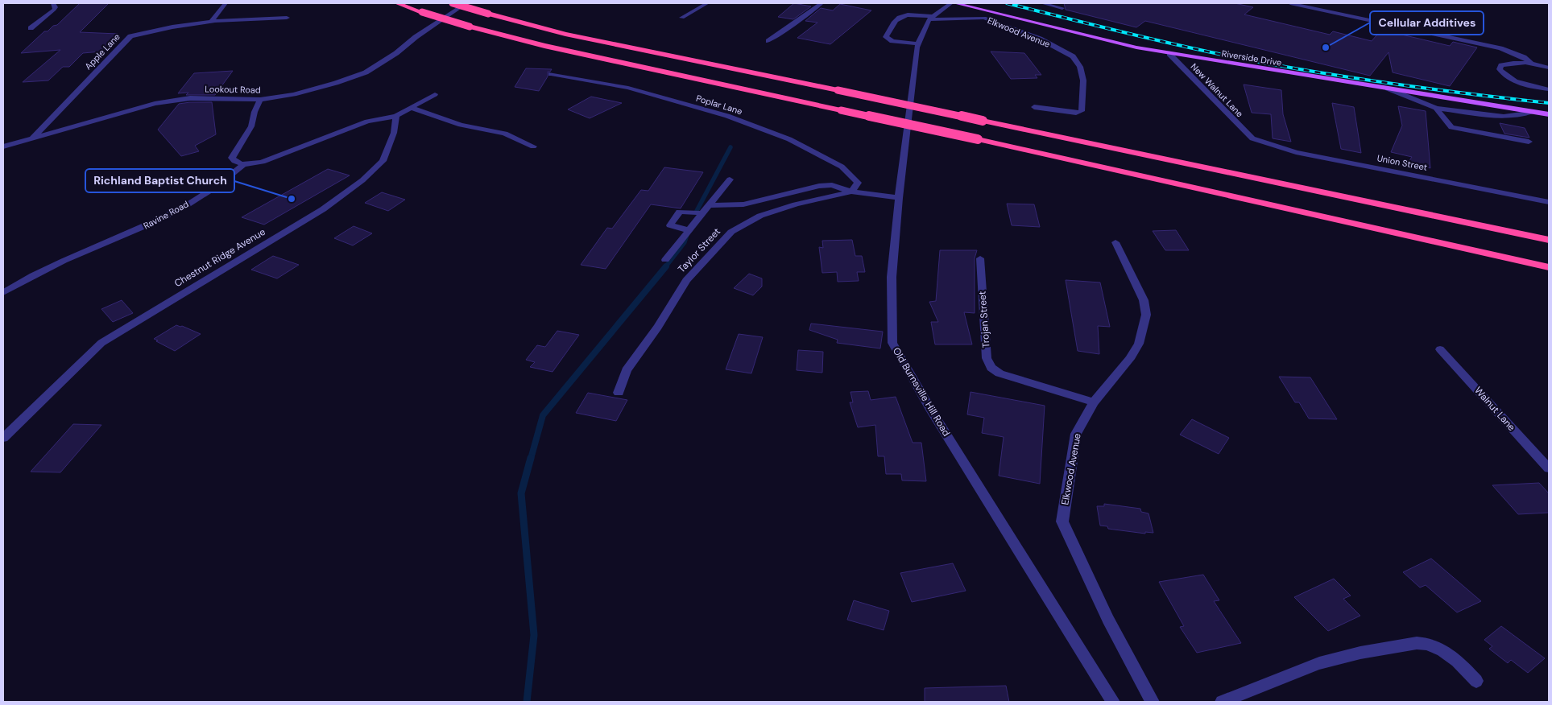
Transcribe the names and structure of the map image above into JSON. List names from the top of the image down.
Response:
{
  "streets": {
    "main road": ["Riverside Drive"],
    "street": [
      "Elkwood Avenue",
      "Apple Lane",
      "Lookout Road",
      "New Walnut Lane",
      "Poplar Lane",
      "Union Street",
      "Ravine Road",
      "Taylor Street",
      "Chestnut Ridge Avenue",
      "Trojan Street",
      "Old Burnsville Hill Road",
      "Walnut Lane"
    ]
  },
  "crossings": [
    ["Elkwood Avenue", "Trojan Street"],
    ["Elkwood Avenue", "Old Burnsville Hill Road"],
    ["Apple Lane", "Lookout Road"],
    ["Riverside Drive", "New Walnut Lane"],
    ["New Walnut Lane", "Union Street"],
    ["Poplar Lane", "Taylor Street"],
    ["Ravine Road", "Chestnut Ridge Avenue"],
    ["Taylor Street", "Old Burnsville Hill Road"]
  ],
  "places": ["Cellular Additives", "Richland Baptist Church"]
}
